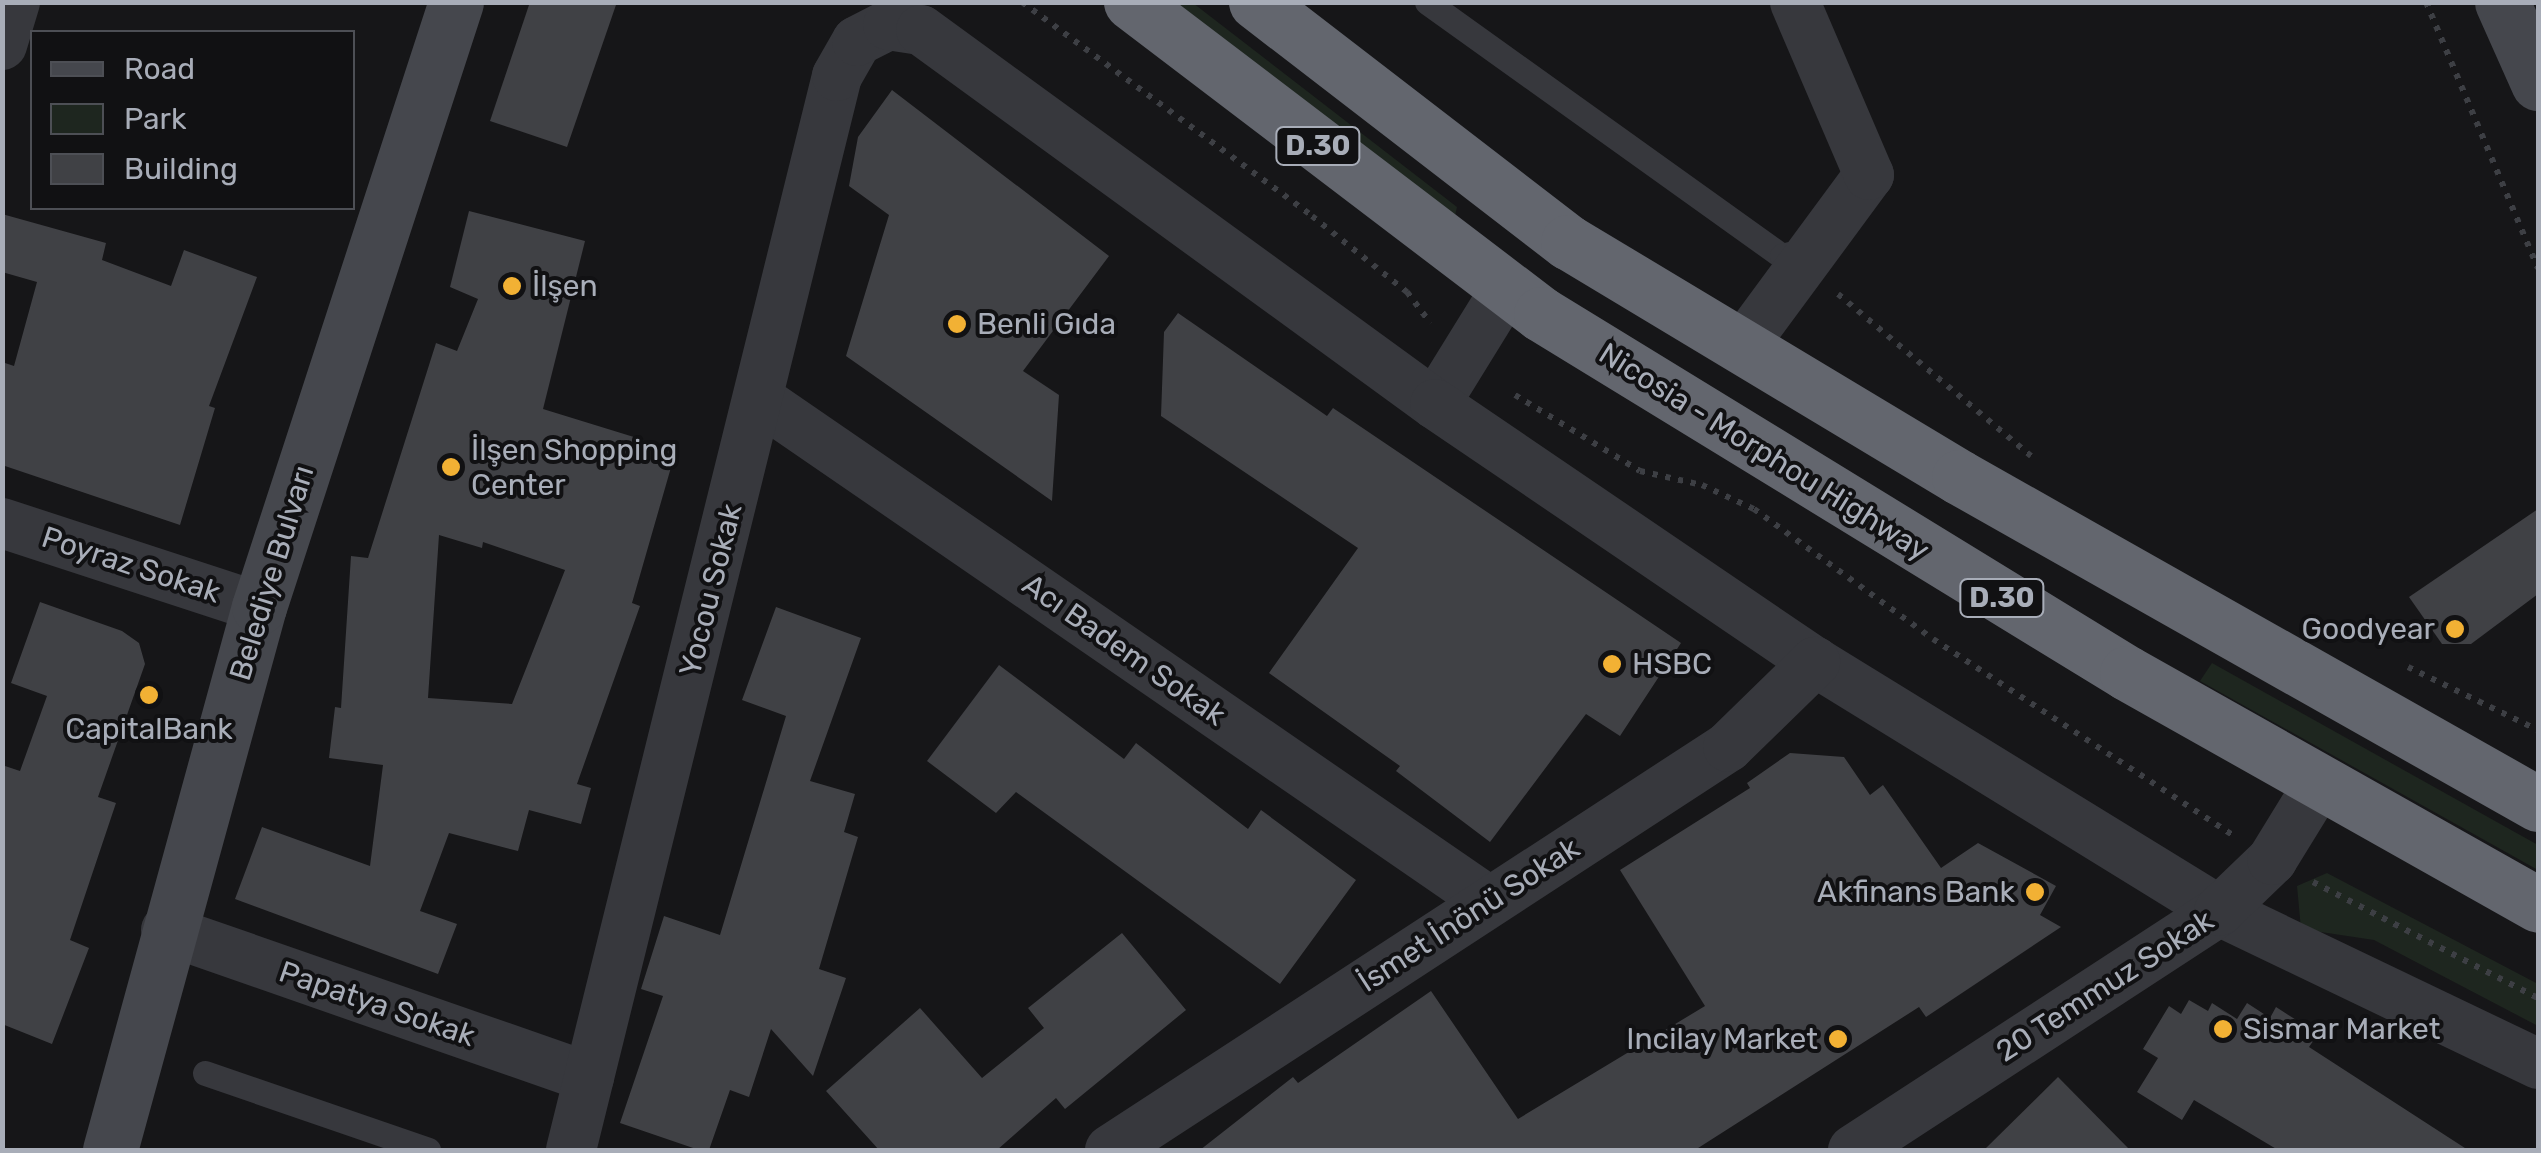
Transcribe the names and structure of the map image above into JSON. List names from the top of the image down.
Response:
{
  "streets": {
    "highway": ["D.30", "Nicosia - Morphou Highway"],
    "main road": ["Belediye Bulvarı"],
    "street": [
      "Poyraz Sokak",
      "Yocou Sokak",
      "Acı Badem Sokak",
      "İsmet İnönü Sokak",
      "20 Temmuz Sokak",
      "Papatya Sokak"
    ]
  },
  "crossings": [
    ["Nicosia - Morphou Highway", "20 Temmuz Sokak"],
    ["Poyraz Sokak", "Belediye Bulvarı"],
    ["Belediye Bulvarı", "Papatya Sokak"],
    ["Yocou Sokak", "Acı Badem Sokak"],
    ["Yocou Sokak", "Papatya Sokak"],
    ["Acı Badem Sokak", "İsmet İnönü Sokak"]
  ],
  "places": [
    "İlşen",
    "Benli Gıda",
    "İlşen Shopping Center",
    "Goodyear",
    "HSBC",
    "CapitalBank",
    "Akfinans Bank",
    "Sismar Market",
    "Incilay Market"
  ],
  "legend": ["Road", "Park", "Building"]
}
